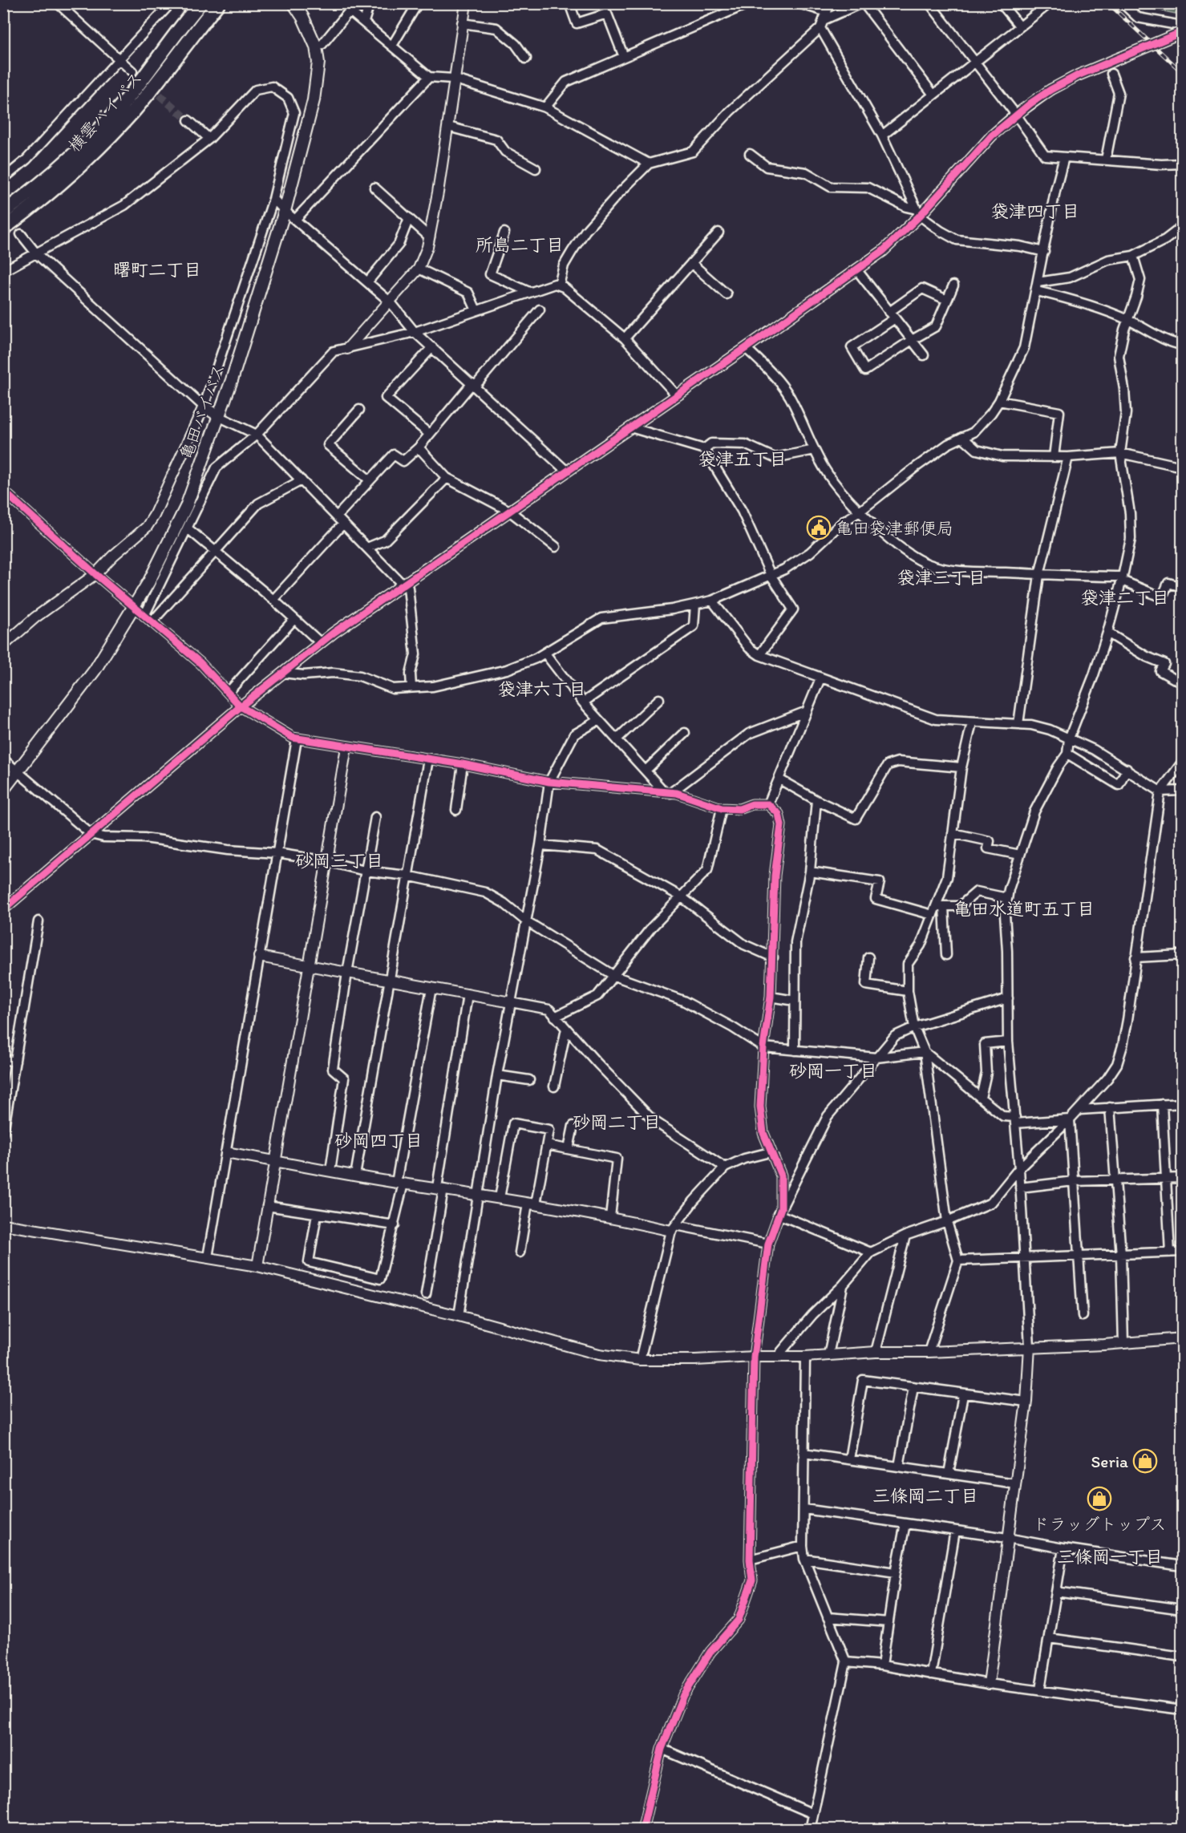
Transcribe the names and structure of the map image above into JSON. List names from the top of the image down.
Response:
{
  "streets": {
    "highway": ["横雲バイパス"],
    "main road": ["亀田バイパス"]
  },
  "districts": [
    "袋津四丁目",
    "所島二丁目",
    "曙町二丁目",
    "袋津五丁目",
    "袋津三丁目",
    "袋津二丁目",
    "袋津六丁目",
    "砂岡三丁目",
    "亀田水道町五丁目",
    "砂岡一丁目",
    "砂岡二丁目",
    "砂岡四丁目",
    "三條岡二丁目",
    "三條岡一丁目"
  ],
  "places": {
    "public building": ["亀田袋津郵便局"],
    "shop": ["Seria", "ドラッグトップス"]
  }
}
